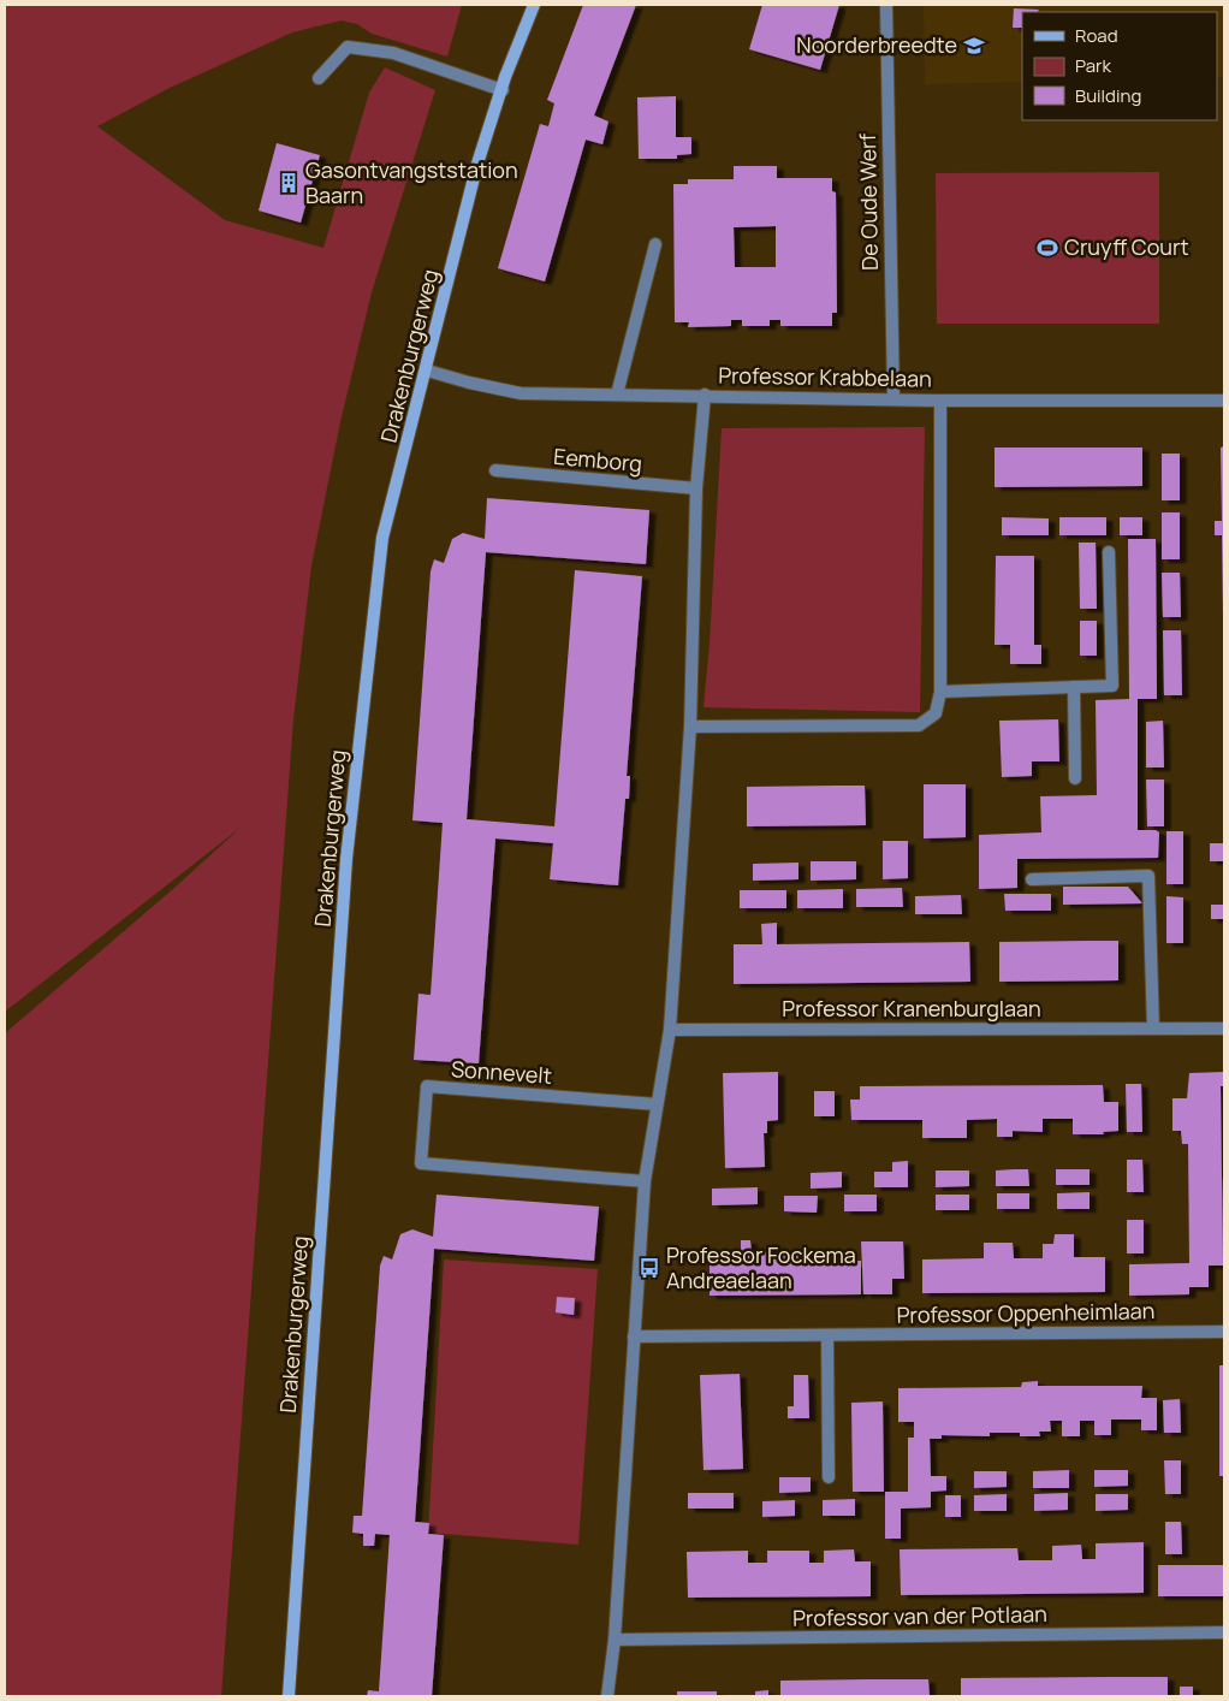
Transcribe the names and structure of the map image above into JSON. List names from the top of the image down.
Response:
{
  "streets": {
    "main road": ["Drakenburgerweg"],
    "street": [
      "De Oude Werf",
      "Professor Krabbelaan",
      "Eemborg",
      "Professor Kranenburglaan",
      "Sonnevelt",
      "Professor Oppenheimlaan",
      "Professor van der Potlaan"
    ]
  },
  "crossings": [
    ["De Oude Werf", "Professor Krabbelaan"],
    ["Drakenburgerweg", "Professor Krabbelaan"]
  ],
  "places": {
    "school or university": ["Noorderbreedte"],
    "building": ["Gasontvangststation Baarn"],
    "sports": ["Cruyff Court"],
    "bus stop": ["Professor Fockema Andreaelaan"]
  },
  "legend": ["Road", "Park", "Building"]
}
